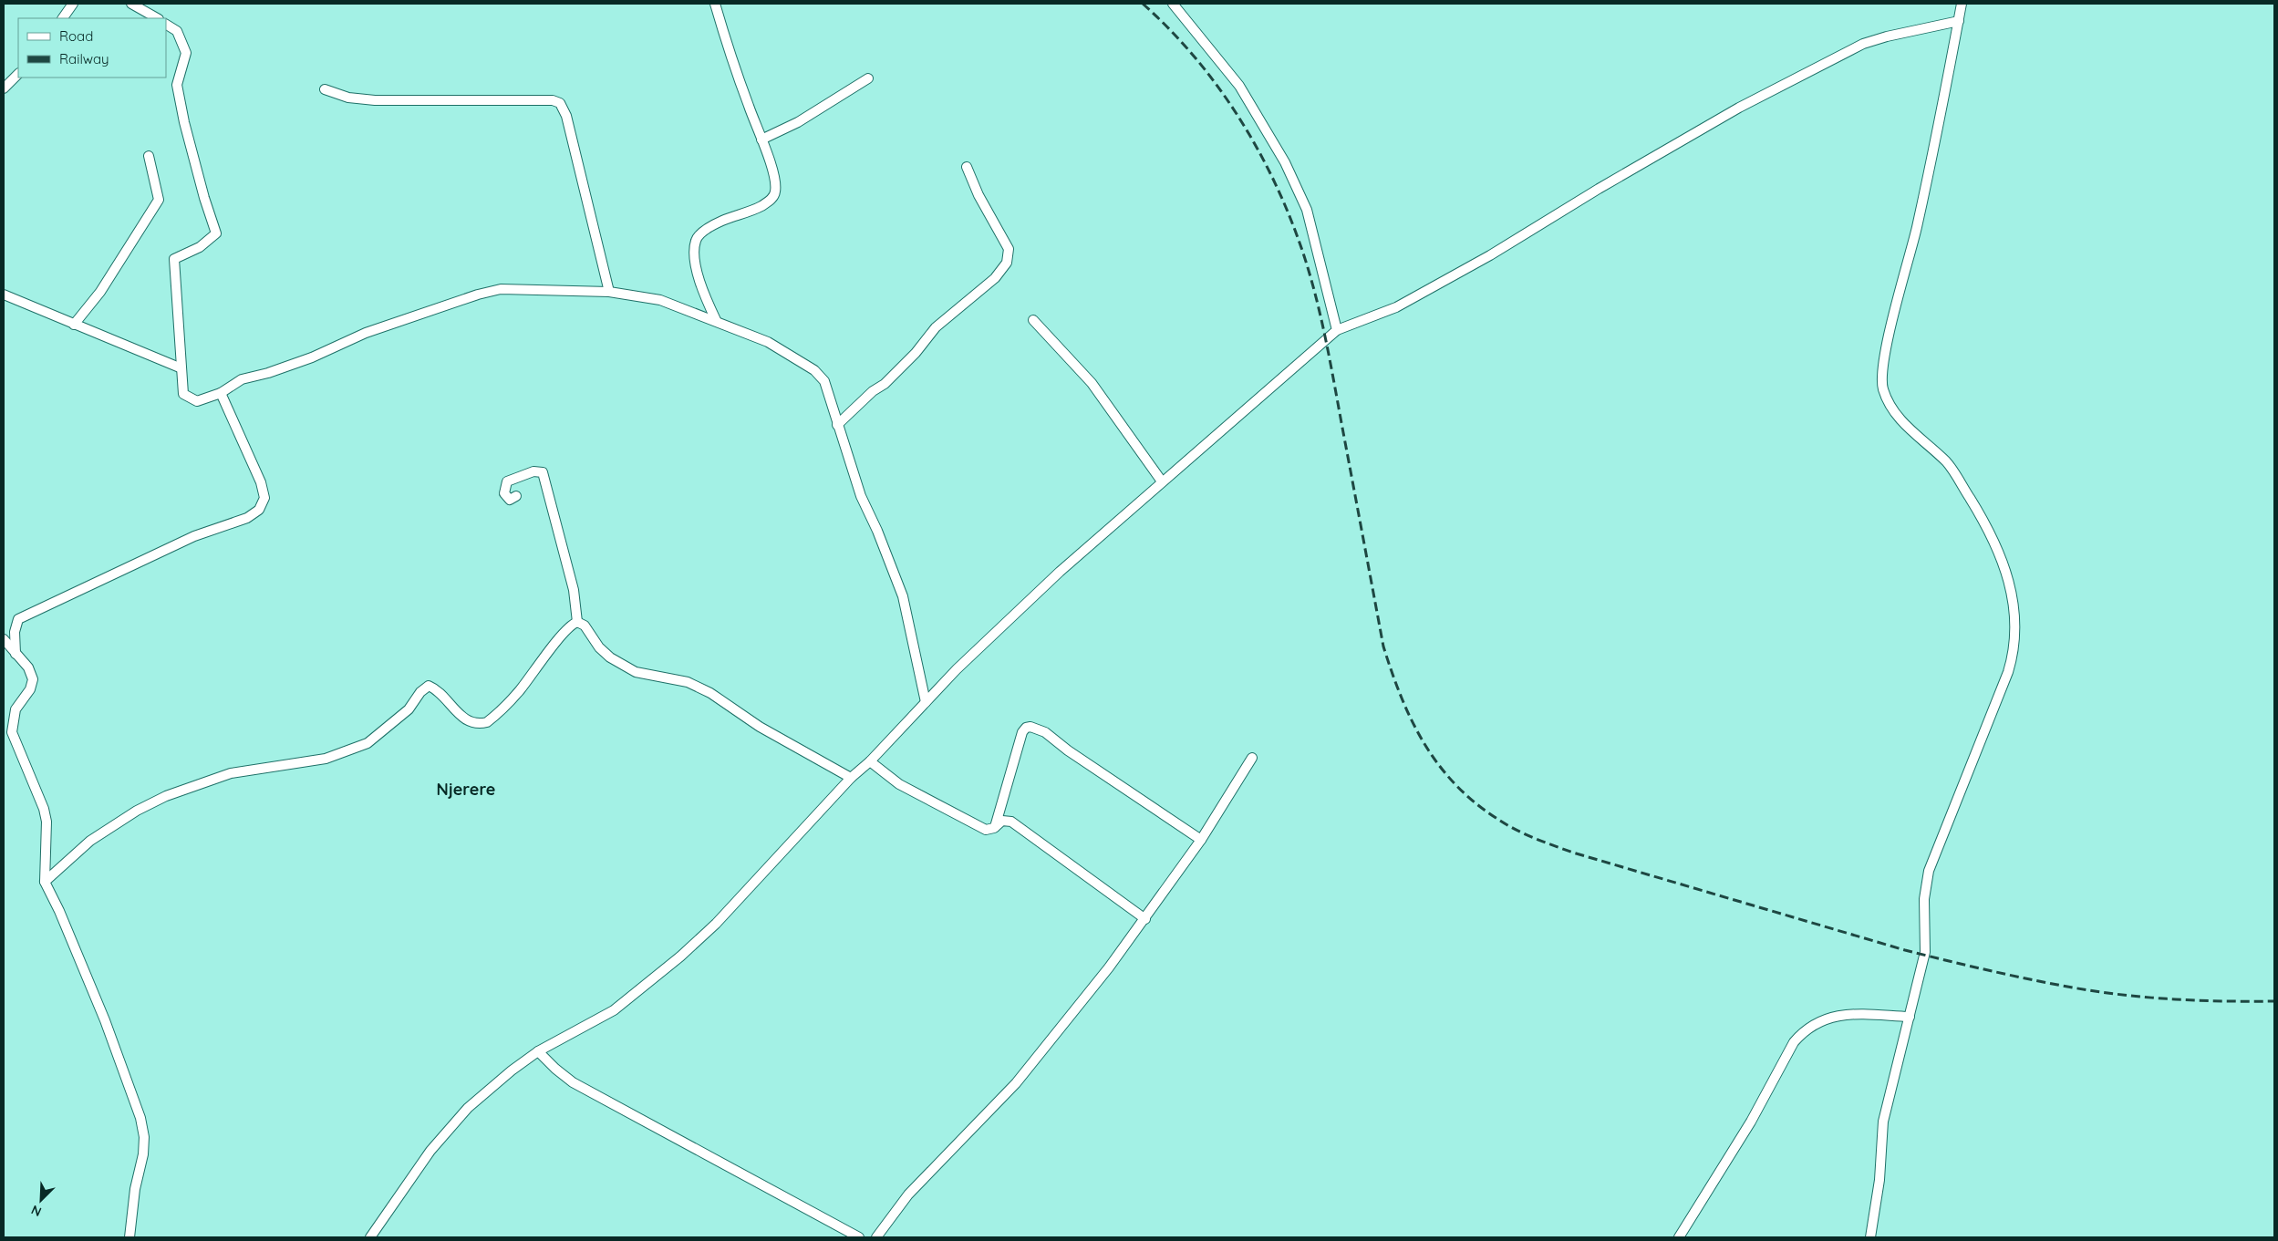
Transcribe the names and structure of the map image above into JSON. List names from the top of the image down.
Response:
{
  "districts": ["Njerere"],
  "legend": ["Road", "Railway"],
  "north": "bottom left"
}
